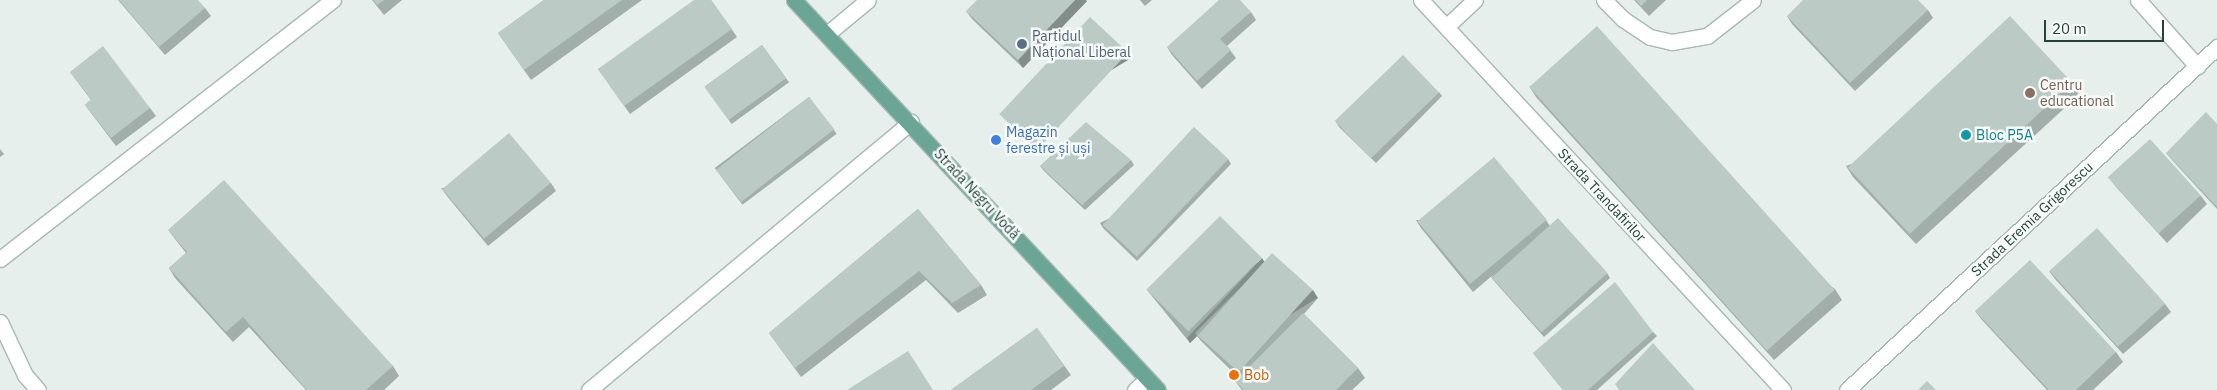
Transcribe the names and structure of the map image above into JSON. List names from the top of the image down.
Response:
{
  "streets": {
    "main road": ["Strada Negru Vodă"],
    "street": ["Strada Trandafirilor", "Strada Eremia Grigorescu"]
  },
  "places": [
    "Partidul Național Liberal",
    "Centru educational",
    "Bloc P5A",
    "Magazin ferestre și uși",
    "Bob"
  ],
  "scale_bar": "20 m"
}
